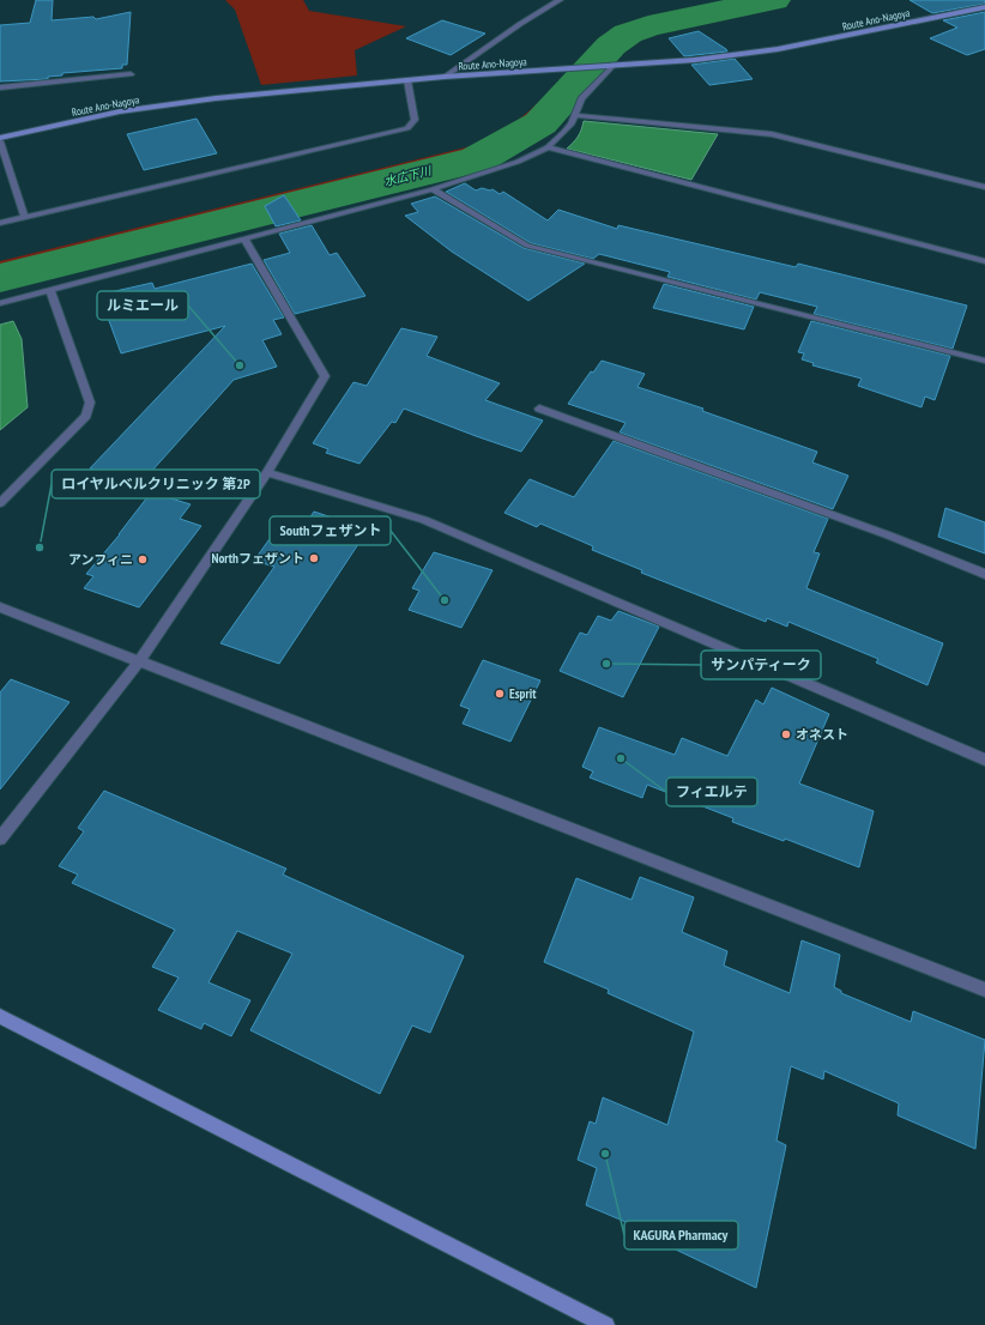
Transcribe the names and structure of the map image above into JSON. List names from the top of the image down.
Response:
{
  "streets": {
    "main road": ["Route Ano-Nagoya"]
  },
  "water": ["水広下川"],
  "places": [
    "ルミエール",
    "ロイヤルベルクリニック 第2P",
    "Northフェザント",
    "アンフィニ",
    "Southフェザント",
    "サンパティーク",
    "Esprit",
    "オネスト",
    "フィエルテ",
    "KAGURA Pharmacy"
  ]
}
